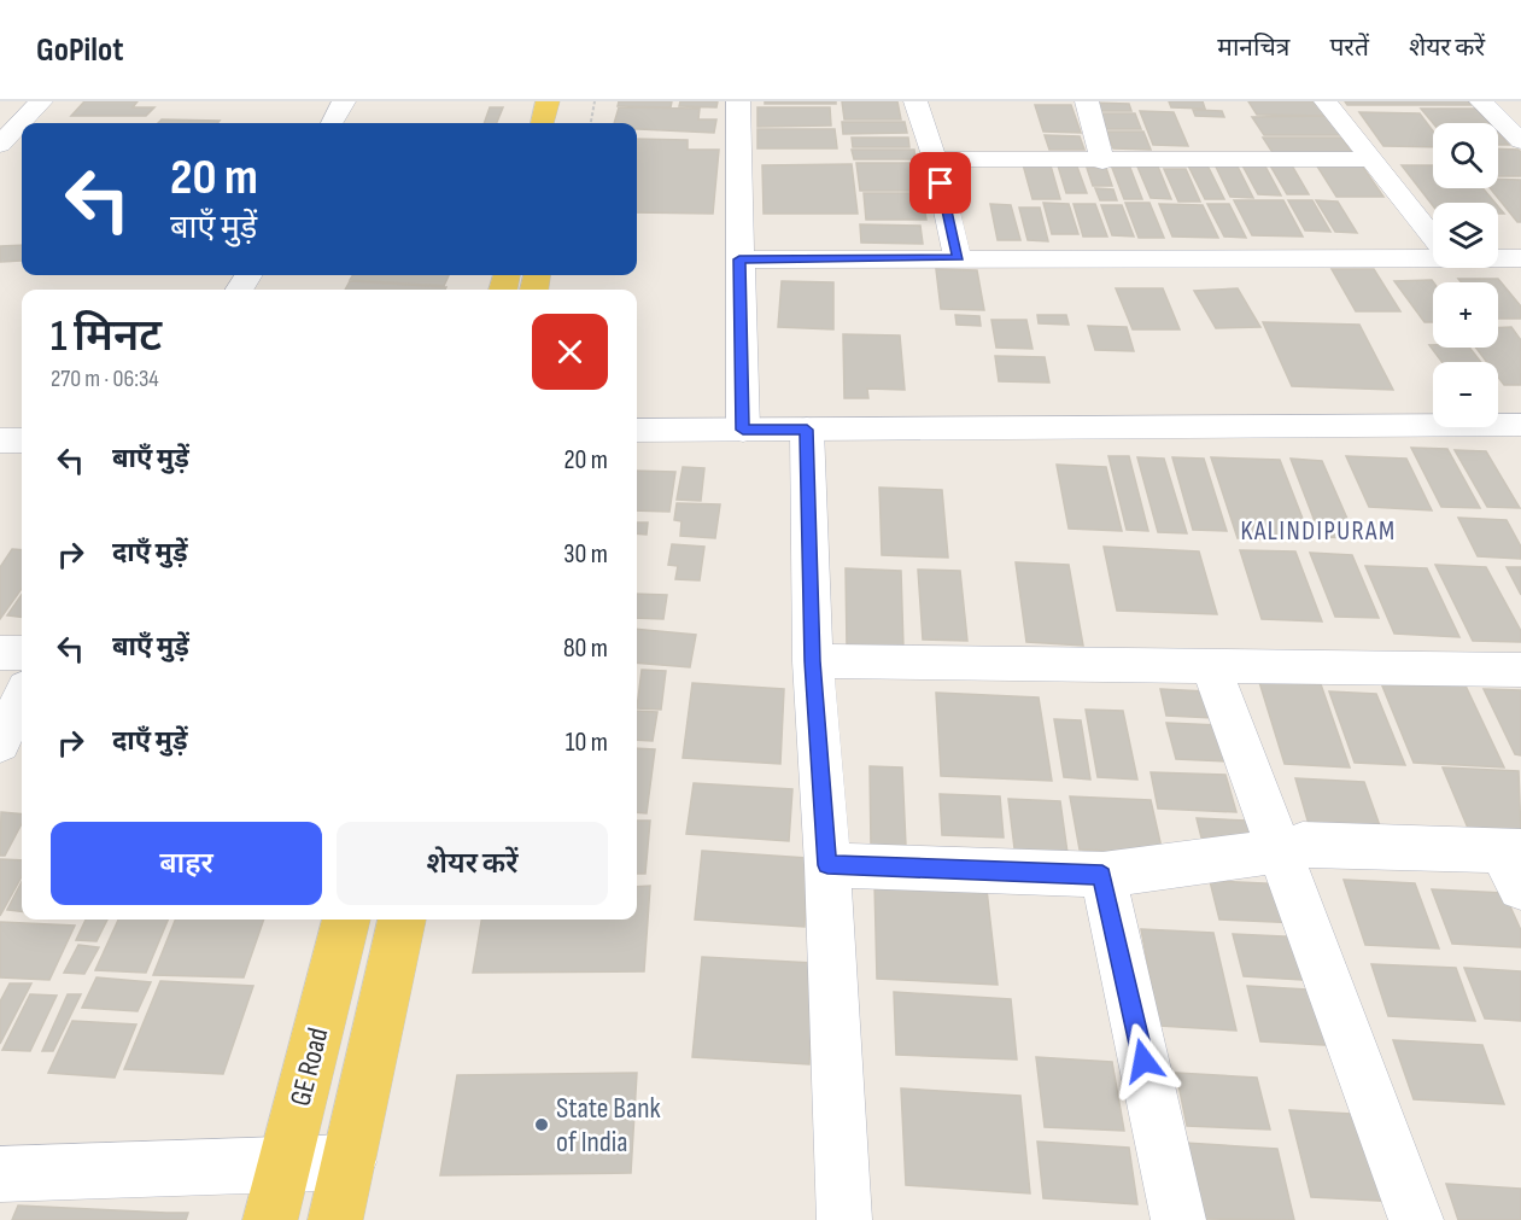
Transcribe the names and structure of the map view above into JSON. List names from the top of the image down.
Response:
{
  "streets": {
    "main road": ["GE Road"]
  },
  "districts": ["KALINDIPURAM"],
  "places": ["State Bank of India"],
  "page": {
    "header": "GoPilot",
    "nav": ["मानचित्र", "परतें", "शेयर करें"],
    "map_buttons": ["+", "−"],
    "turn": ["20 m", "बाएँ मुड़ें"],
    "heading": ["1 मिनट", "270 m · 06:34"],
    "list": [
      {
        "name": "बाएँ मुड़ें",
        "value": "20 m"
      },
      {
        "name": "दाएँ मुड़ें",
        "value": "30 m"
      },
      {
        "name": "बाएँ मुड़ें",
        "value": "80 m"
      },
      {
        "name": "दाएँ मुड़ें",
        "value": "10 m"
      }
    ],
    "buttons": ["बाहर", "शेयर करें"]
  }
}
